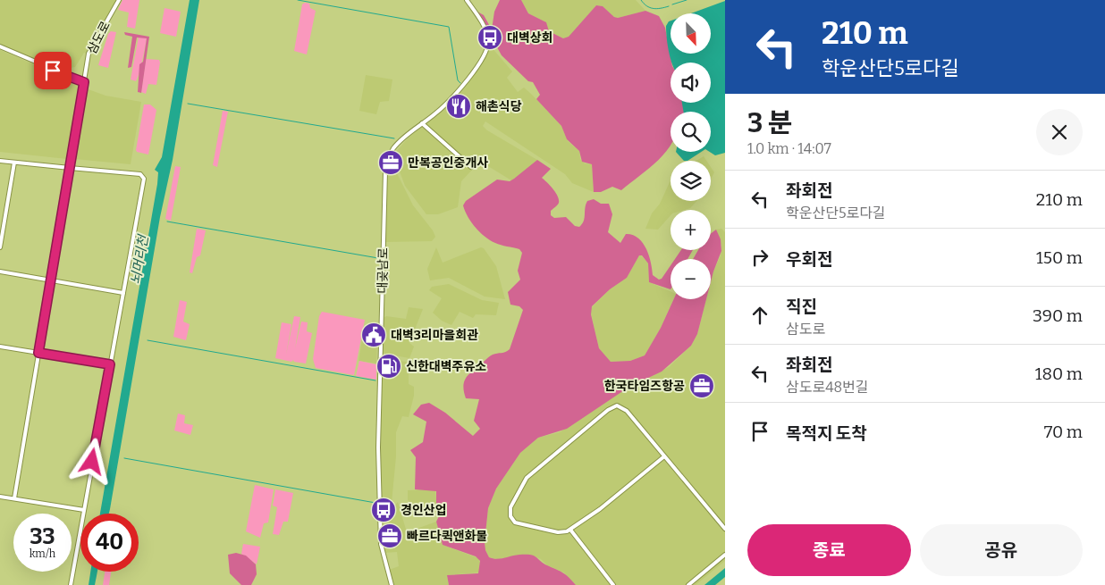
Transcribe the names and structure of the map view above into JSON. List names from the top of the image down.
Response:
{
  "streets": {
    "street": ["삼도로", "대곶남로"]
  },
  "water": ["뇌머리천"],
  "places": {
    "bus stop": ["대벽상회", "경인산업"],
    "restaurant": ["해촌식당"],
    "office": ["만복공인중개사", "한국타임즈항공", "빠르다퀵앤화물"],
    "public building": ["대벽3리마을회관"],
    "fuel station": ["신한대벽주유소"]
  },
  "north": "bottom right",
  "page": {
    "turn": ["210 m", "학운산단5로다길"],
    "map_buttons": ["+", "−"],
    "heading": ["3 분", "1.0 km · 14:07"],
    "list": [
      {
        "name": "좌회전",
        "note": "학운산단5로다길",
        "value": "210 m"
      },
      {
        "name": "우회전",
        "value": "150 m"
      },
      {
        "name": "직진",
        "note": "삼도로",
        "value": "390 m"
      },
      {
        "name": "좌회전",
        "note": "삼도로48번길",
        "value": "180 m"
      },
      {
        "name": "목적지 도착",
        "value": "70 m"
      }
    ],
    "speed": "33 km/h",
    "limit": "40",
    "buttons": ["종료", "공유"]
  }
}
